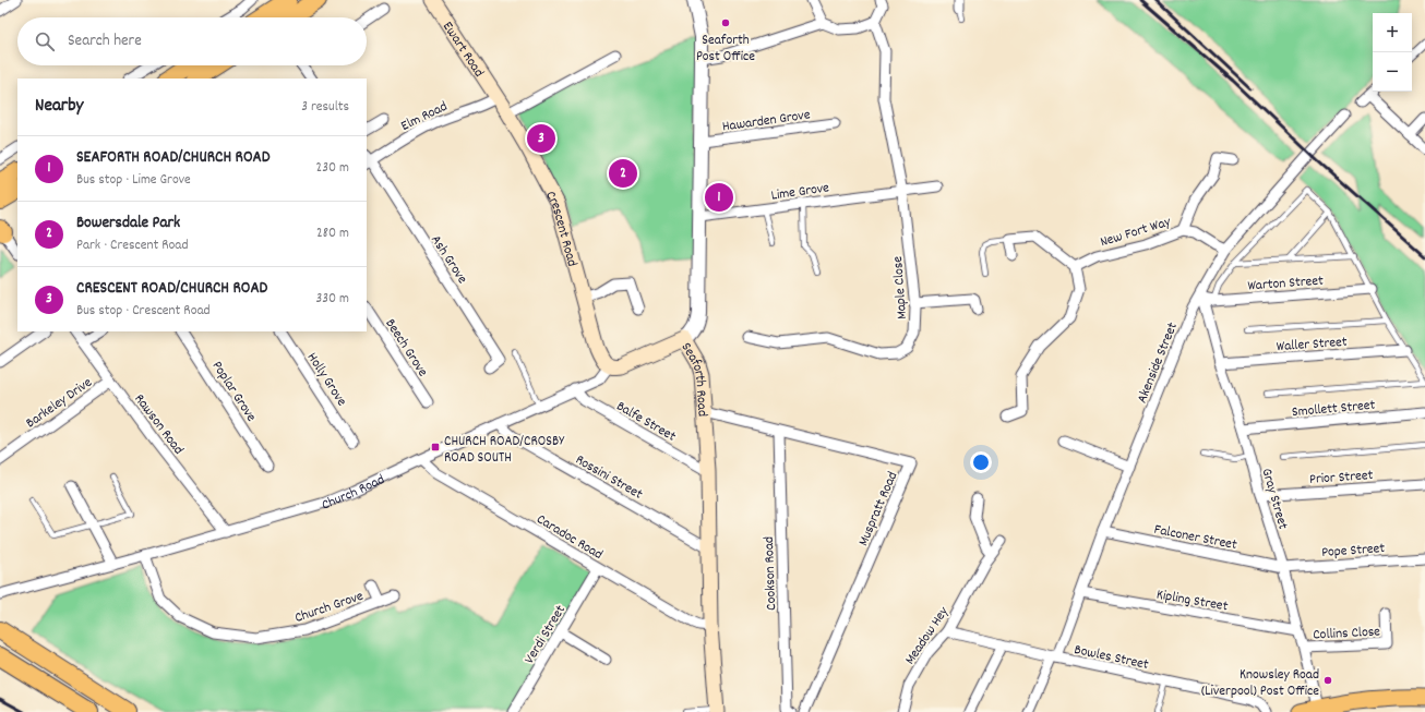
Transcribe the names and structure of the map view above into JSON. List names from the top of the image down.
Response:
{
  "streets": {
    "main road": ["Ewart Road", "Crescent Road", "Seaforth Road"],
    "street": [
      "Elm Road",
      "Hawarden Grove",
      "Lime Grove",
      "New Fort Way",
      "Ash Grove",
      "Warton Street",
      "Maple Close",
      "Waller Street",
      "Beech Grove",
      "Akenside Street",
      "Holly Grove",
      "Poplar Grove",
      "Barkeley Drive",
      "Smollett Street",
      "Balfe Street",
      "Rawson Road",
      "Rossini Street",
      "Prior Street",
      "Church Road",
      "Gray Street",
      "Muspratt Road",
      "Caradoc Road",
      "Falconer Street",
      "Pope Street",
      "Cookson Road",
      "Kipling Street",
      "Church Grove",
      "Collins Close",
      "Verdi Street",
      "Meadow Hey",
      "Bowles Street"
    ]
  },
  "crossings": [
    ["Ewart Road", "Elm Road"],
    ["Ewart Road", "Crescent Road"],
    ["Elm Road", "Crescent Road"],
    ["Elm Road", "Ash Grove"],
    ["Hawarden Grove", "Seaforth Road"],
    ["Lime Grove", "Maple Close"],
    ["Lime Grove", "Seaforth Road"],
    ["Crescent Road", "Church Road"],
    ["New Fort Way", "Akenside Street"],
    ["Warton Street", "Akenside Street"],
    ["Warton Street", "Gray Street"],
    ["Waller Street", "Gray Street"],
    ["Akenside Street", "Gray Street"],
    ["Akenside Street", "Falconer Street"],
    ["Akenside Street", "Kipling Street"],
    ["Akenside Street", "Bowles Street"],
    ["Seaforth Road", "Balfe Street"],
    ["Seaforth Road", "Rossini Street"],
    ["Seaforth Road", "Muspratt Road"],
    ["Seaforth Road", "Caradoc Road"],
    ["Barkeley Drive", "Rawson Road"],
    ["Smollett Street", "Gray Street"],
    ["Balfe Street", "Church Road"],
    ["Rawson Road", "Church Road"],
    ["Rossini Street", "Church Road"],
    ["Prior Street", "Gray Street"],
    ["Church Road", "Caradoc Road"],
    ["Church Road", "Church Grove"],
    ["Gray Street", "Falconer Street"],
    ["Gray Street", "Pope Street"],
    ["Gray Street", "Kipling Street"],
    ["Gray Street", "Collins Close"],
    ["Muspratt Road", "Cookson Road"],
    ["Caradoc Road", "Verdi Street"],
    ["Falconer Street", "Pope Street"],
    ["Meadow Hey", "Bowles Street"]
  ],
  "places": {
    "other": ["Seaforth Post Office", "Knowsley Road (Liverpool) Post Office"],
    "transit": ["CHURCH ROAD/CROSBY ROAD SOUTH"]
  },
  "page": {
    "map_buttons": ["+", "−"],
    "search": "Search here",
    "heading": ["Nearby", "3 results"],
    "pins": ["3", "2", "1"],
    "list": [
      {
        "mark": "1",
        "name": "SEAFORTH ROAD/CHURCH ROAD",
        "note": "Bus stop · Lime Grove",
        "value": "230 m"
      },
      {
        "mark": "2",
        "name": "Bowersdale Park",
        "note": "Park · Crescent Road",
        "value": "280 m"
      },
      {
        "mark": "3",
        "name": "CRESCENT ROAD/CHURCH ROAD",
        "note": "Bus stop · Crescent Road",
        "value": "330 m"
      }
    ]
  }
}
